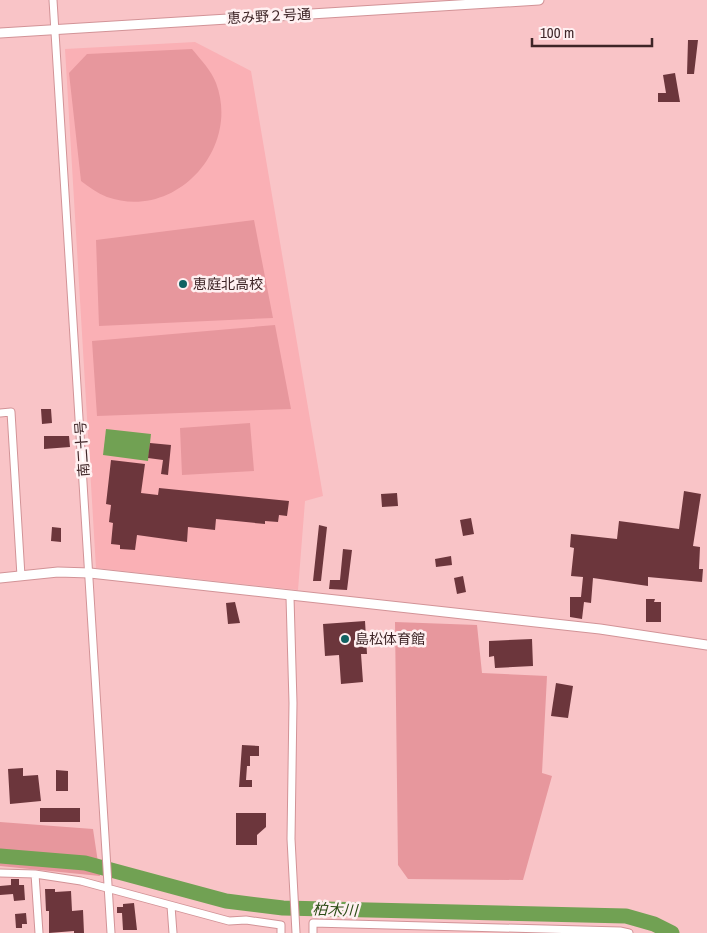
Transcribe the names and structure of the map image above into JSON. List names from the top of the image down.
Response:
{
  "streets": {
    "street": ["恵み野２号通", "南二十号"]
  },
  "crossings": [
    ["恵み野２号通", "南二十号"]
  ],
  "water": ["柏木川"],
  "places": ["恵庭北高校", "島松体育館"],
  "scale_bar": "100 m"
}
